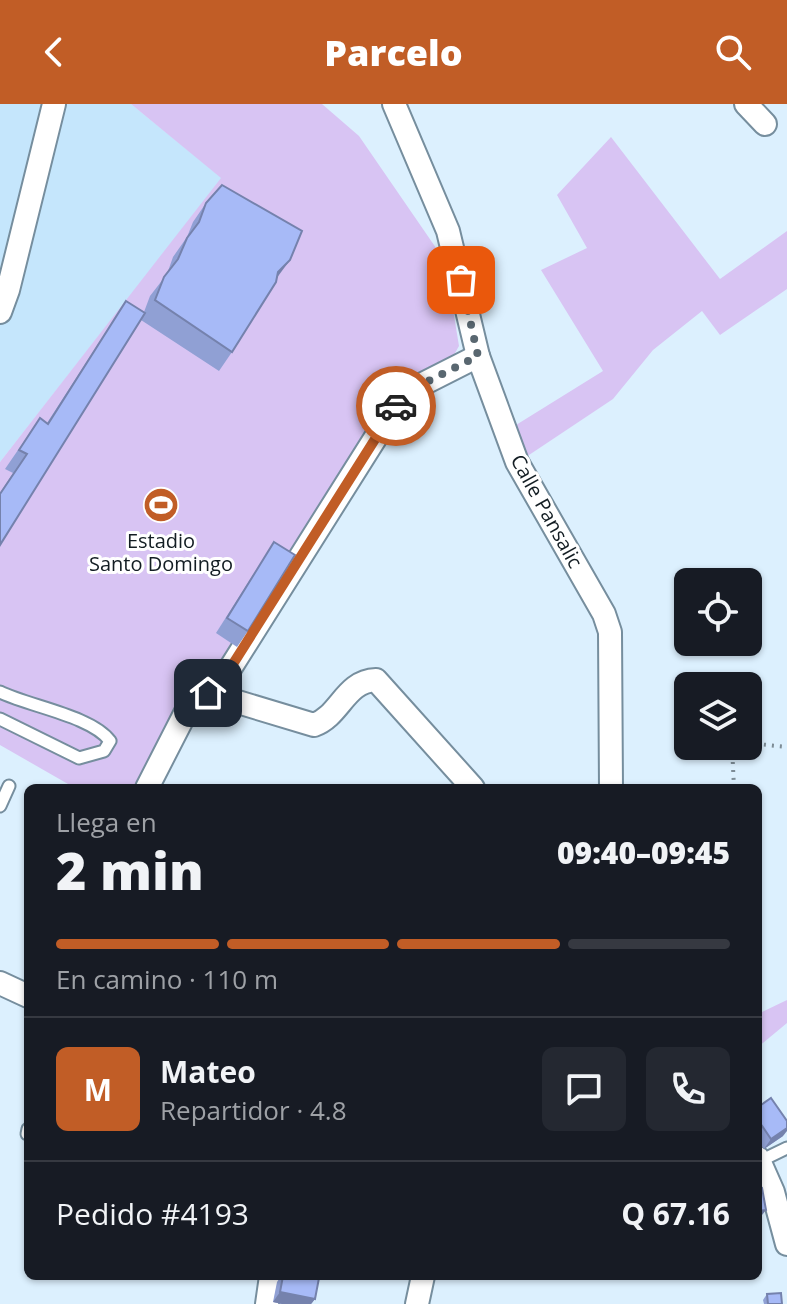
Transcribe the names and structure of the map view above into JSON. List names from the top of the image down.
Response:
{
  "streets": {
    "street": ["Calle Pansalic"]
  },
  "places": {
    "sports": ["Estadio Santo Domingo"]
  },
  "page": {
    "header": "Parcelo",
    "heading": ["2 min", "Llega en", "09:40–09:45"],
    "panel": [
      "Mateo",
      "Repartidor · 4.8",
      "Pedido #4193",
      "Q 67.16"
    ],
    "bar": "En camino · 110 m",
    "round": "M"
  }
}
